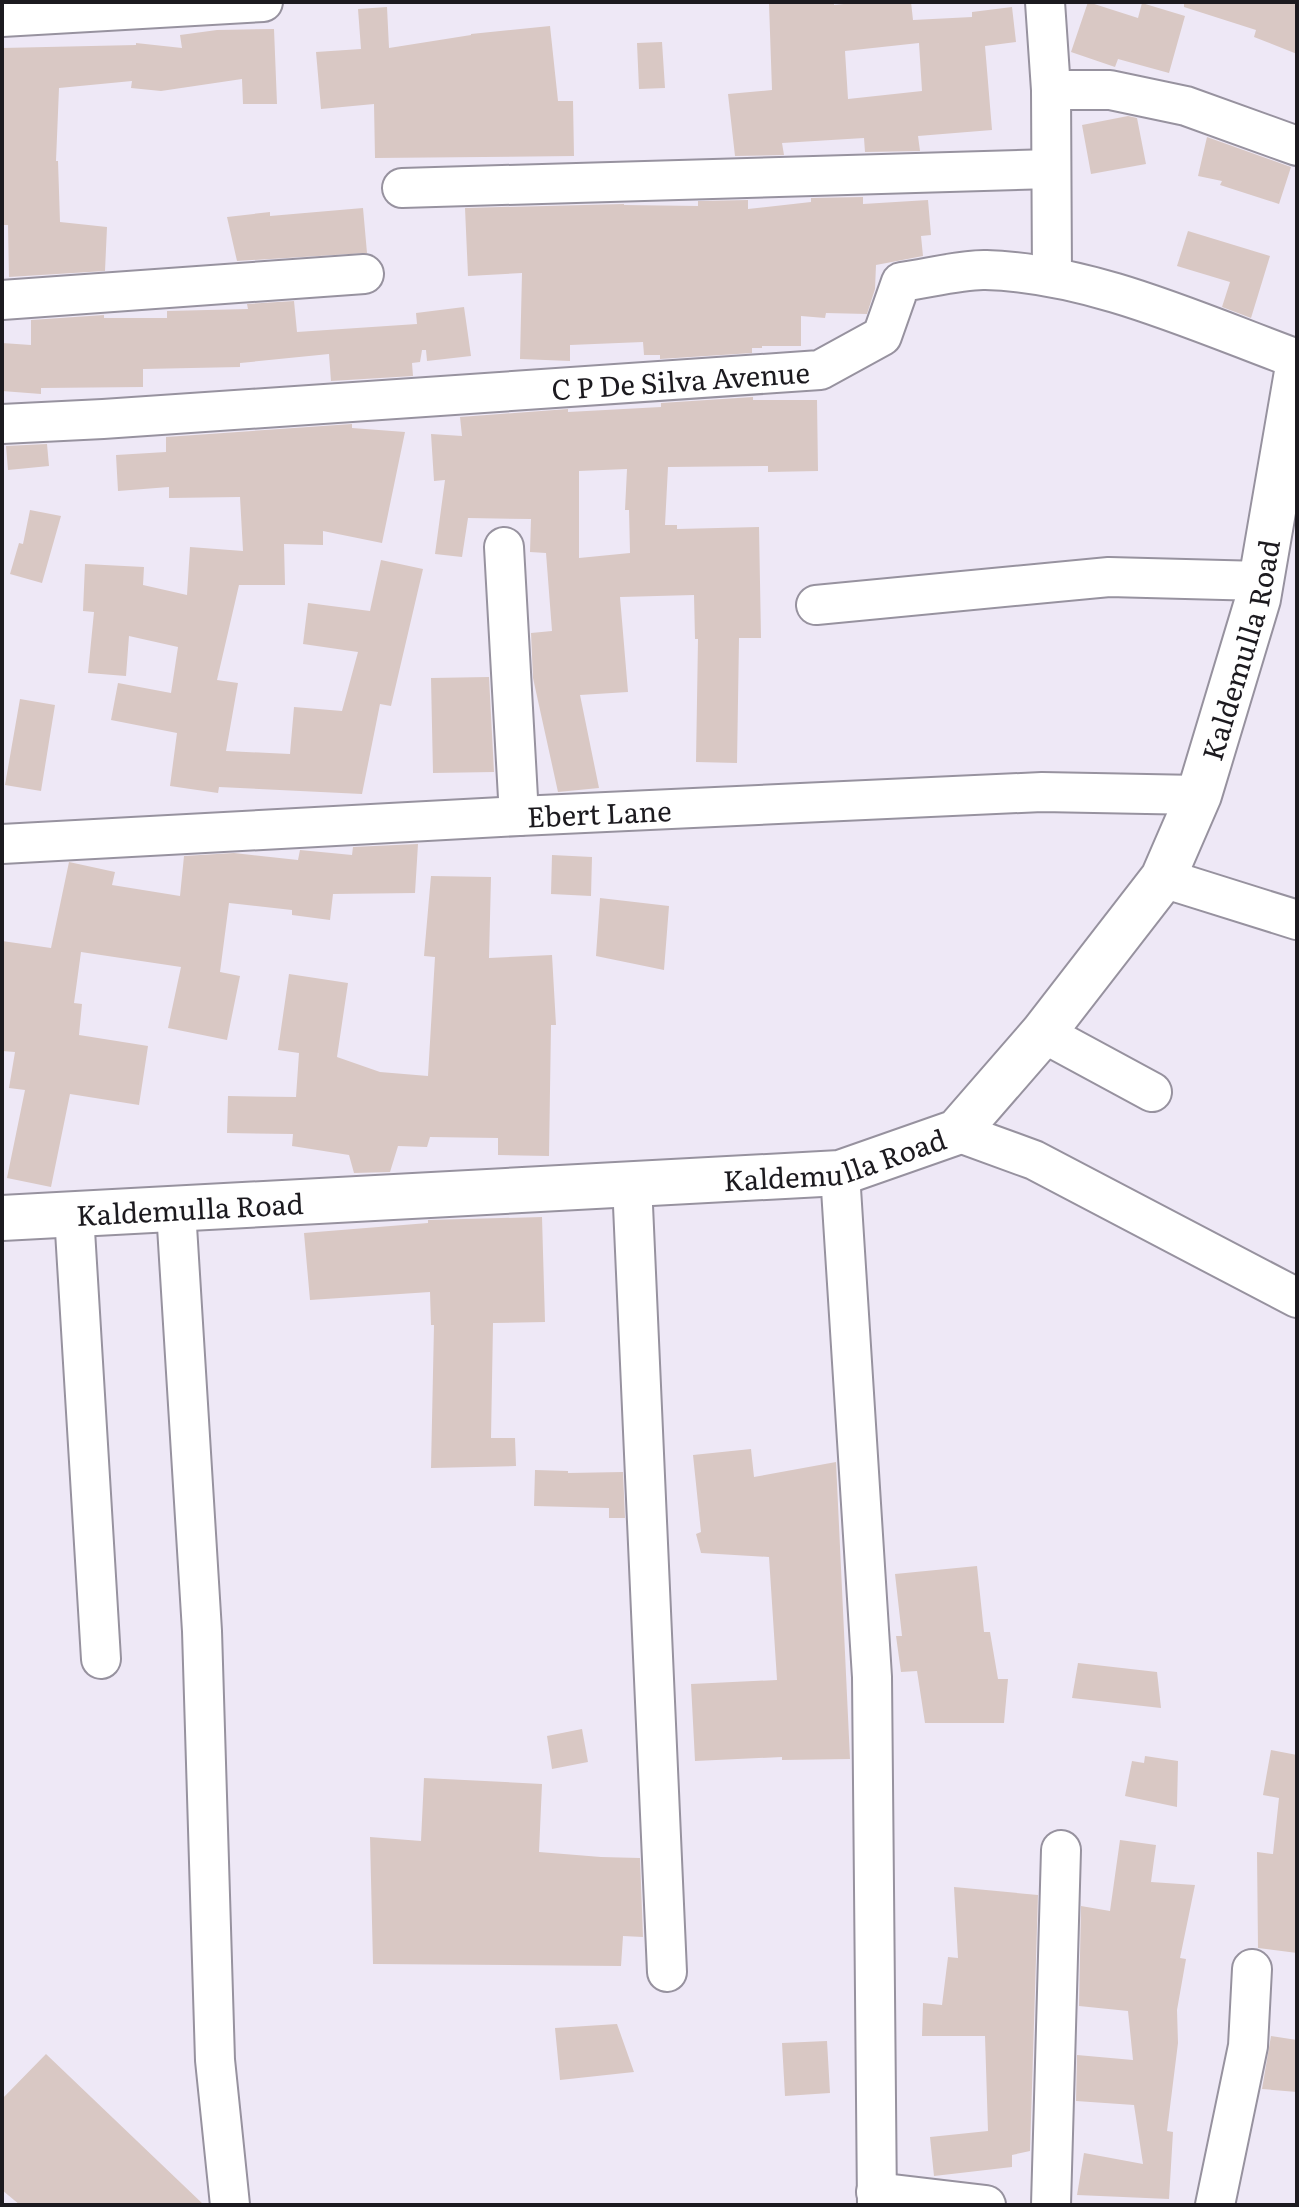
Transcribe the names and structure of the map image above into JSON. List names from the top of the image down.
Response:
{
  "streets": {
    "main road": ["Kaldemulla Road"],
    "street": ["C P De Silva Avenue", "Ebert Lane"]
  },
  "crossings": [
    ["Kaldemulla Road", "Ebert Lane"]
  ]
}
